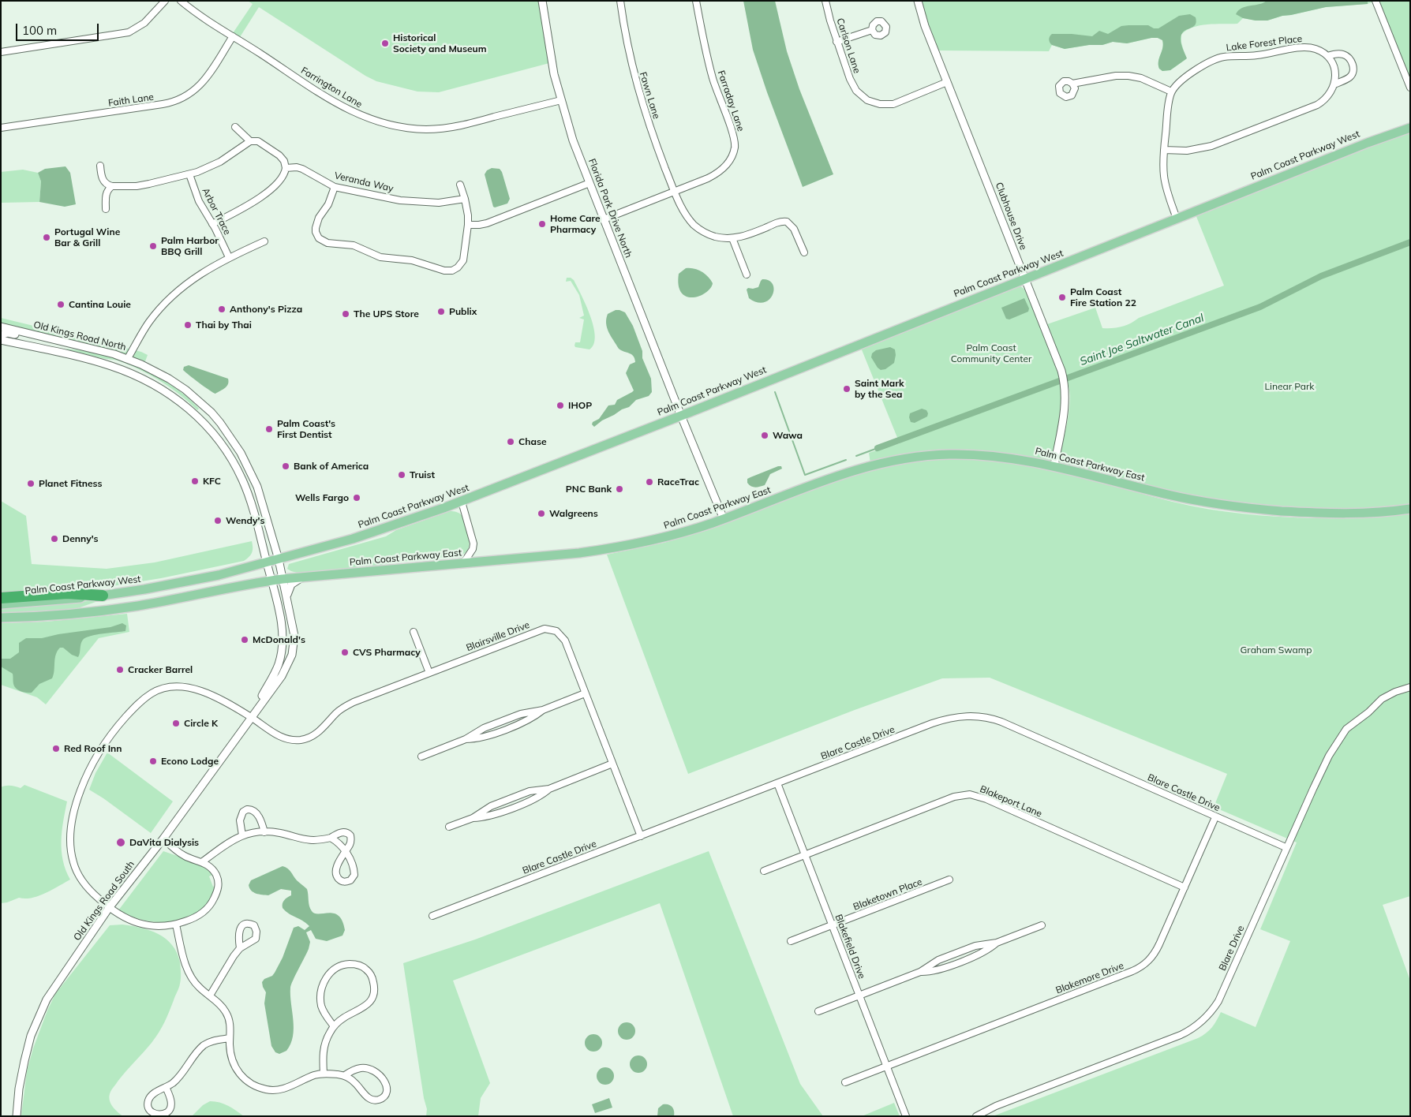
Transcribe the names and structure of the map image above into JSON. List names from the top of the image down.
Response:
{
  "streets": {
    "main road": ["Palm Coast Parkway West", "Palm Coast Parkway East"],
    "street": [
      "Lake Forest Place",
      "Carlson Lane",
      "Farrington Lane",
      "Fawn Lane",
      "Faith Lane",
      "Farraday Lane",
      "Veranda Way",
      "Florida Park Drive North",
      "Arbor Trace",
      "Clubhouse Drive",
      "Old Kings Road North",
      "Blairsville Drive",
      "Blare Castle Drive",
      "Blakeport Lane",
      "Blaketown Place",
      "Old Kings Road South",
      "Blakefield Drive",
      "Blare Drive",
      "Blakemore Drive"
    ]
  },
  "crossings": [
    ["Carlson Lane", "Clubhouse Drive"],
    ["Farrington Lane", "Faith Lane"],
    ["Farrington Lane", "Florida Park Drive North"],
    ["Fawn Lane", "Farraday Lane"],
    ["Farraday Lane", "Florida Park Drive North"],
    ["Palm Coast Parkway West", "Florida Park Drive North"],
    ["Palm Coast Parkway West", "Clubhouse Drive"],
    ["Palm Coast Parkway West", "Old Kings Road North"],
    ["Florida Park Drive North", "Palm Coast Parkway East"],
    ["Clubhouse Drive", "Palm Coast Parkway East"],
    ["Old Kings Road North", "Palm Coast Parkway East"],
    ["Old Kings Road North", "Blairsville Drive"],
    ["Old Kings Road North", "Old Kings Road South"],
    ["Blairsville Drive", "Blare Castle Drive"],
    ["Blairsville Drive", "Old Kings Road South"],
    ["Blare Castle Drive", "Blakefield Drive"],
    ["Blare Castle Drive", "Blare Drive"],
    ["Blare Castle Drive", "Blakemore Drive"],
    ["Blakeport Lane", "Blakefield Drive"],
    ["Blakeport Lane", "Blakemore Drive"],
    ["Blaketown Place", "Blakefield Drive"],
    ["Blakefield Drive", "Blakemore Drive"]
  ],
  "water": ["Saint Joe Saltwater Canal"],
  "parks": ["Palm Coast Community Center", "Linear Park", "Graham Swamp"],
  "places": [
    "Historical Society and Museum",
    "Home Care Pharmacy",
    "Portugal Wine Bar & Grill",
    "Palm Harbor BBQ Grill",
    "Palm Coast Fire Station 22",
    "Cantina Louie",
    "Anthony's Pizza",
    "Publix",
    "The UPS Store",
    "Thai by Thai",
    "Saint Mark by the Sea",
    "IHOP",
    "Palm Coast's First Dentist",
    "Wawa",
    "Chase",
    "Bank of America",
    "Truist",
    "KFC",
    "RaceTrac",
    "Planet Fitness",
    "PNC Bank",
    "Wells Fargo",
    "Walgreens",
    "Wendy's",
    "Denny's",
    "McDonald's",
    "CVS Pharmacy",
    "Cracker Barrel",
    "Circle K",
    "Red Roof Inn",
    "Econo Lodge",
    "DaVita Dialysis"
  ],
  "scale_bar": "100 m"
}
